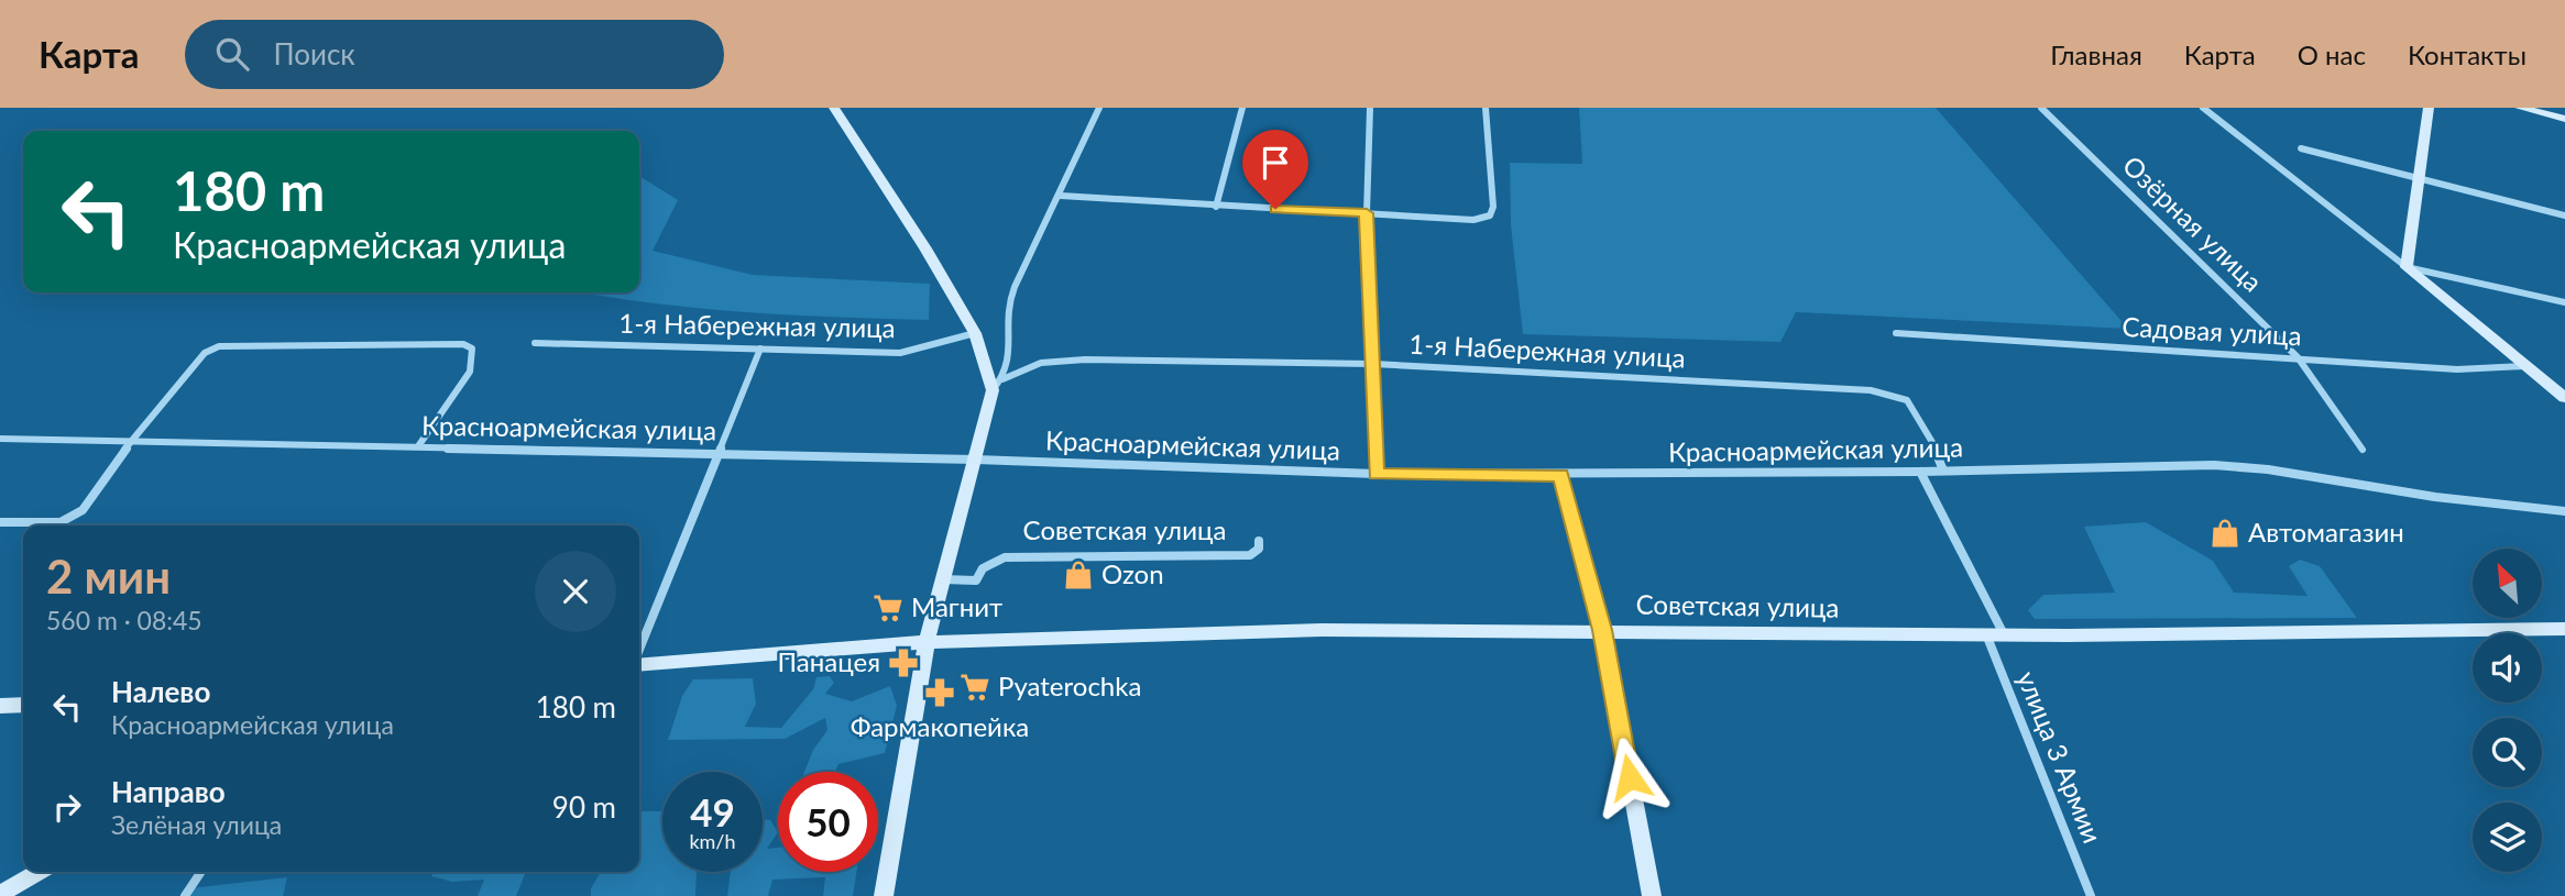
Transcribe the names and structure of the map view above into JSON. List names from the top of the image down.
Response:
{
  "streets": {
    "main road": ["Советская улица"],
    "street": [
      "Озёрная улица",
      "1-я Набережная улица",
      "Садовая улица",
      "Красноармейская улица",
      "улица 3 Армии"
    ]
  },
  "crossings": [
    ["Озёрная улица", "Садовая улица"],
    ["1-я Набережная улица", "Красноармейская улица"],
    ["Красноармейская улица", "улица 3 Армии"],
    ["Советская улица", "улица 3 Армии"]
  ],
  "places": {
    "shop": ["Автомагазин", "Ozon"],
    "supermarket": ["Магнит", "Pyaterochka"],
    "pharmacy": ["Панацея", "Фармакопейка"]
  },
  "north": "top left",
  "page": {
    "header": "Карта",
    "search": "Поиск",
    "nav": [
      "Главная",
      "Карта",
      "О нас",
      "Контакты"
    ],
    "turn": ["180 m", "Красноармейская улица"],
    "heading": ["2 мин", "560 m · 08:45"],
    "list": [
      {
        "name": "Налево",
        "note": "Красноармейская улица",
        "value": "180 m"
      },
      {
        "name": "Направо",
        "note": "Зелёная улица",
        "value": "90 m"
      }
    ],
    "speed": "49 km/h",
    "limit": "50"
  }
}
